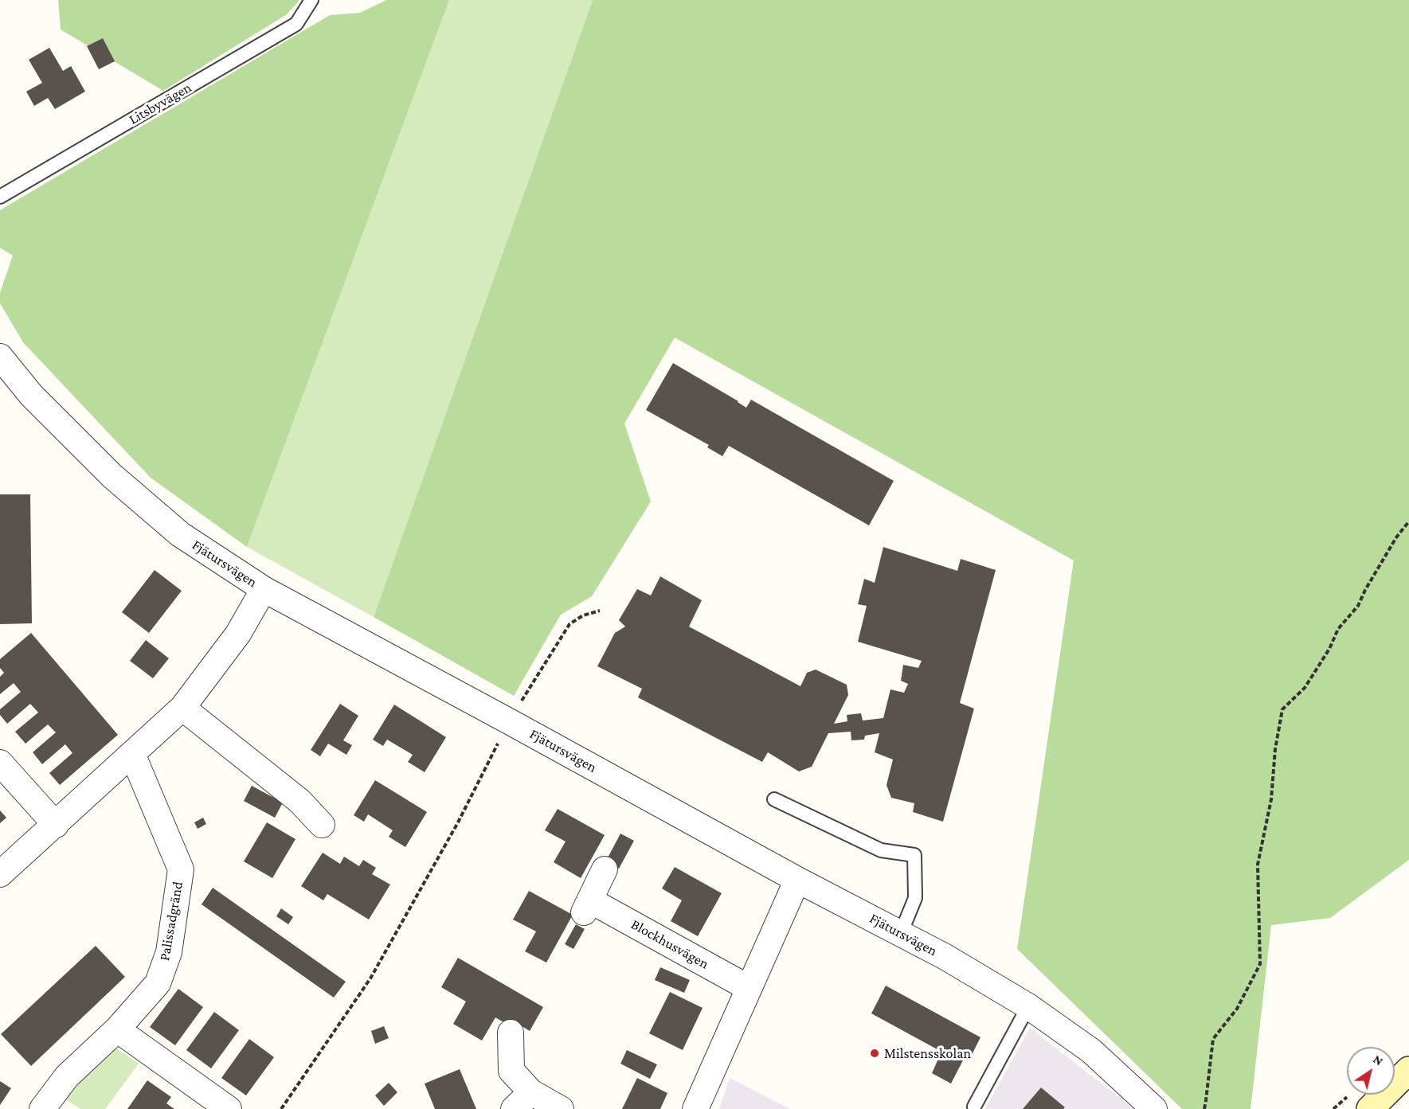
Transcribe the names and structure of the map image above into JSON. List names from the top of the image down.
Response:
{
  "streets": {
    "street": ["Fjätursvägen", "Palissadgränd", "Blockhusvägen"],
    "lane": ["Litsbyvägen"]
  },
  "places": ["Milstensskolan"],
  "north": "top right"
}
